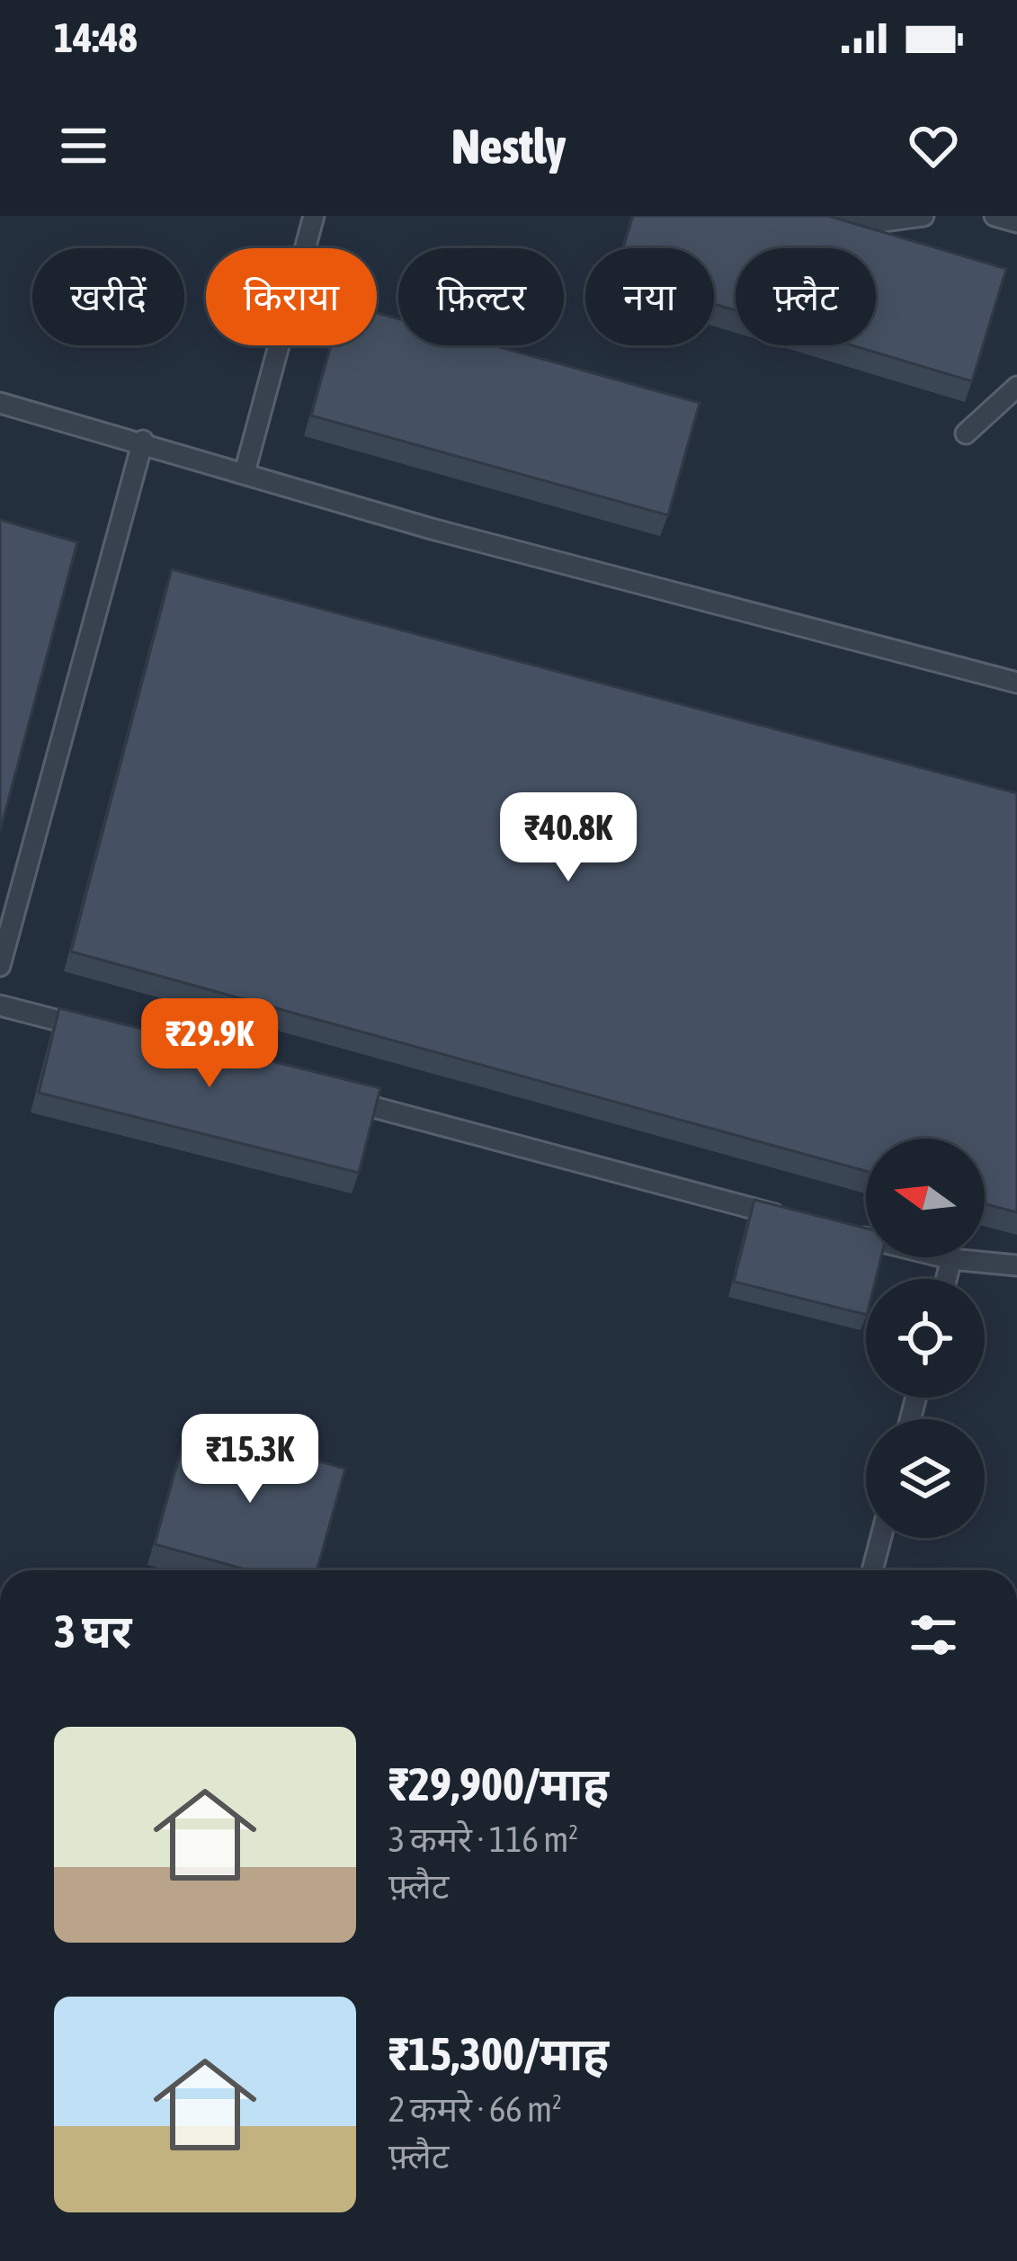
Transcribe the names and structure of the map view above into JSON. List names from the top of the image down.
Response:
{
  "north": "left",
  "page": {
    "status": "14:48",
    "header": "Nestly",
    "chip": [
      "खरीदें",
      "किराया",
      "फ़िल्टर",
      "नया",
      "फ़्लैट"
    ],
    "price": ["₹40.8K", "₹29.9K", "₹15.3K"],
    "heading": "3 घर",
    "list": [
      {
        "name": "₹29,900/माह",
        "note": "3 कमरे · 116 m² · फ़्लैट"
      },
      {
        "name": "₹15,300/माह",
        "note": "2 कमरे · 66 m² · फ़्लैट"
      }
    ]
  }
}
